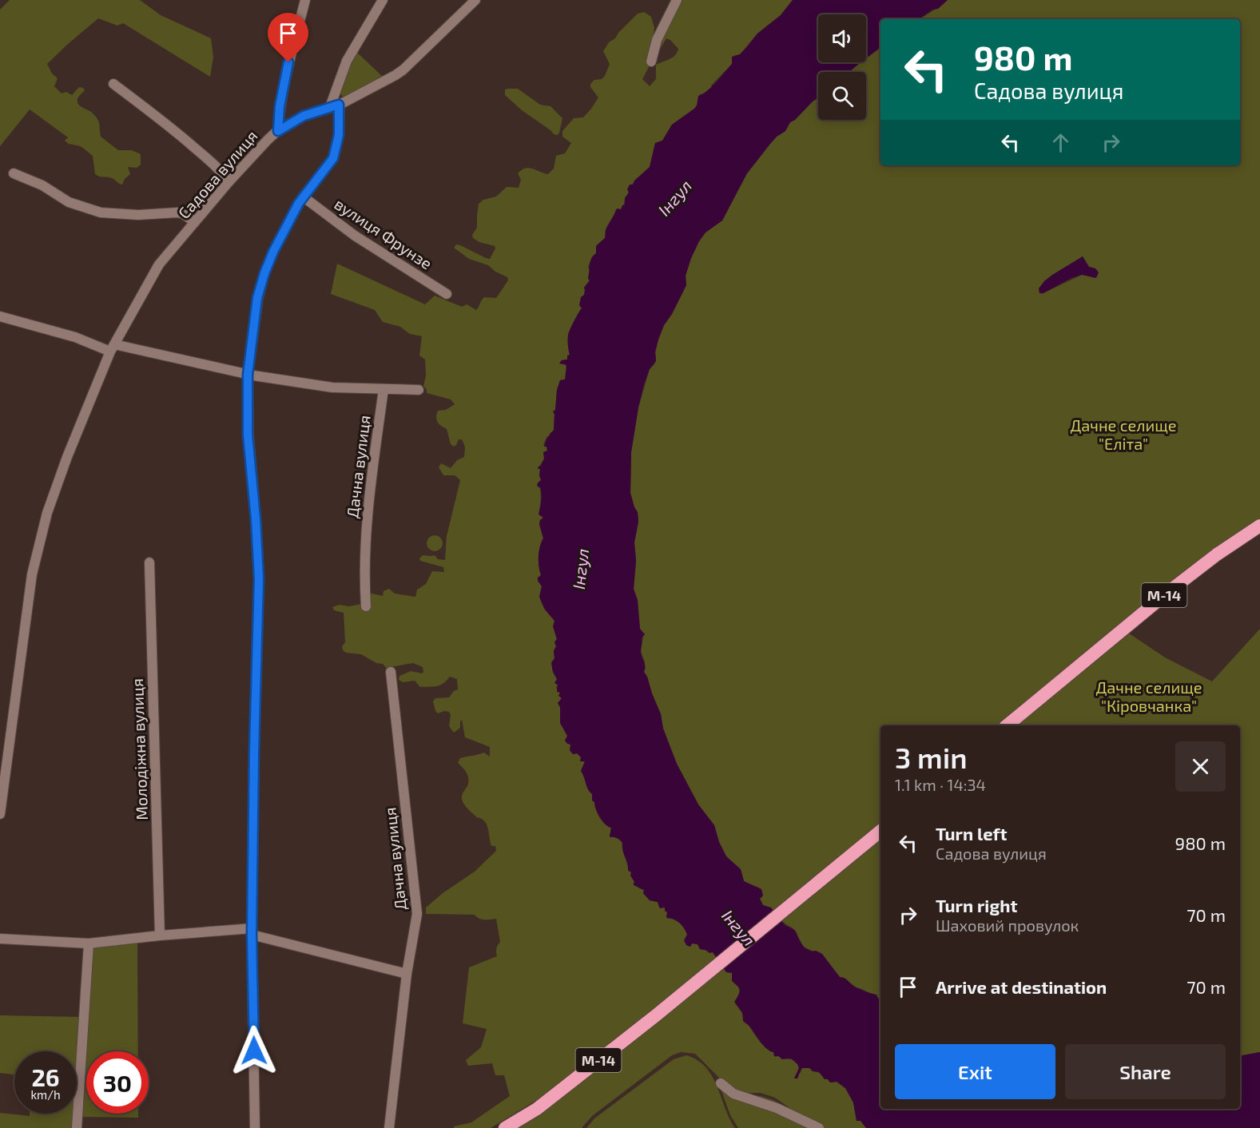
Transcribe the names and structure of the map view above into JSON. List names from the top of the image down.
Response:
{
  "streets": {
    "highway": ["М-14"],
    "street": [
      "Садова вулиця",
      "вулиця Фрунзе",
      "Дачна вулиця",
      "Молодіжна вулиця"
    ]
  },
  "water": ["Інгул"],
  "parks": ["Дачне селище \"Еліта\"", "Дачне селище \"Кіровчанка\""],
  "page": {
    "turn": ["980 m", "Садова вулиця"],
    "heading": ["3 min", "1.1 km · 14:34"],
    "list": [
      {
        "name": "Turn left",
        "note": "Садова вулиця",
        "value": "980 m"
      },
      {
        "name": "Turn right",
        "note": "Шаховий провулок",
        "value": "70 m"
      },
      {
        "name": "Arrive at destination",
        "value": "70 m"
      }
    ],
    "buttons": ["Exit", "Share"],
    "speed": "26 km/h",
    "limit": "30"
  }
}
